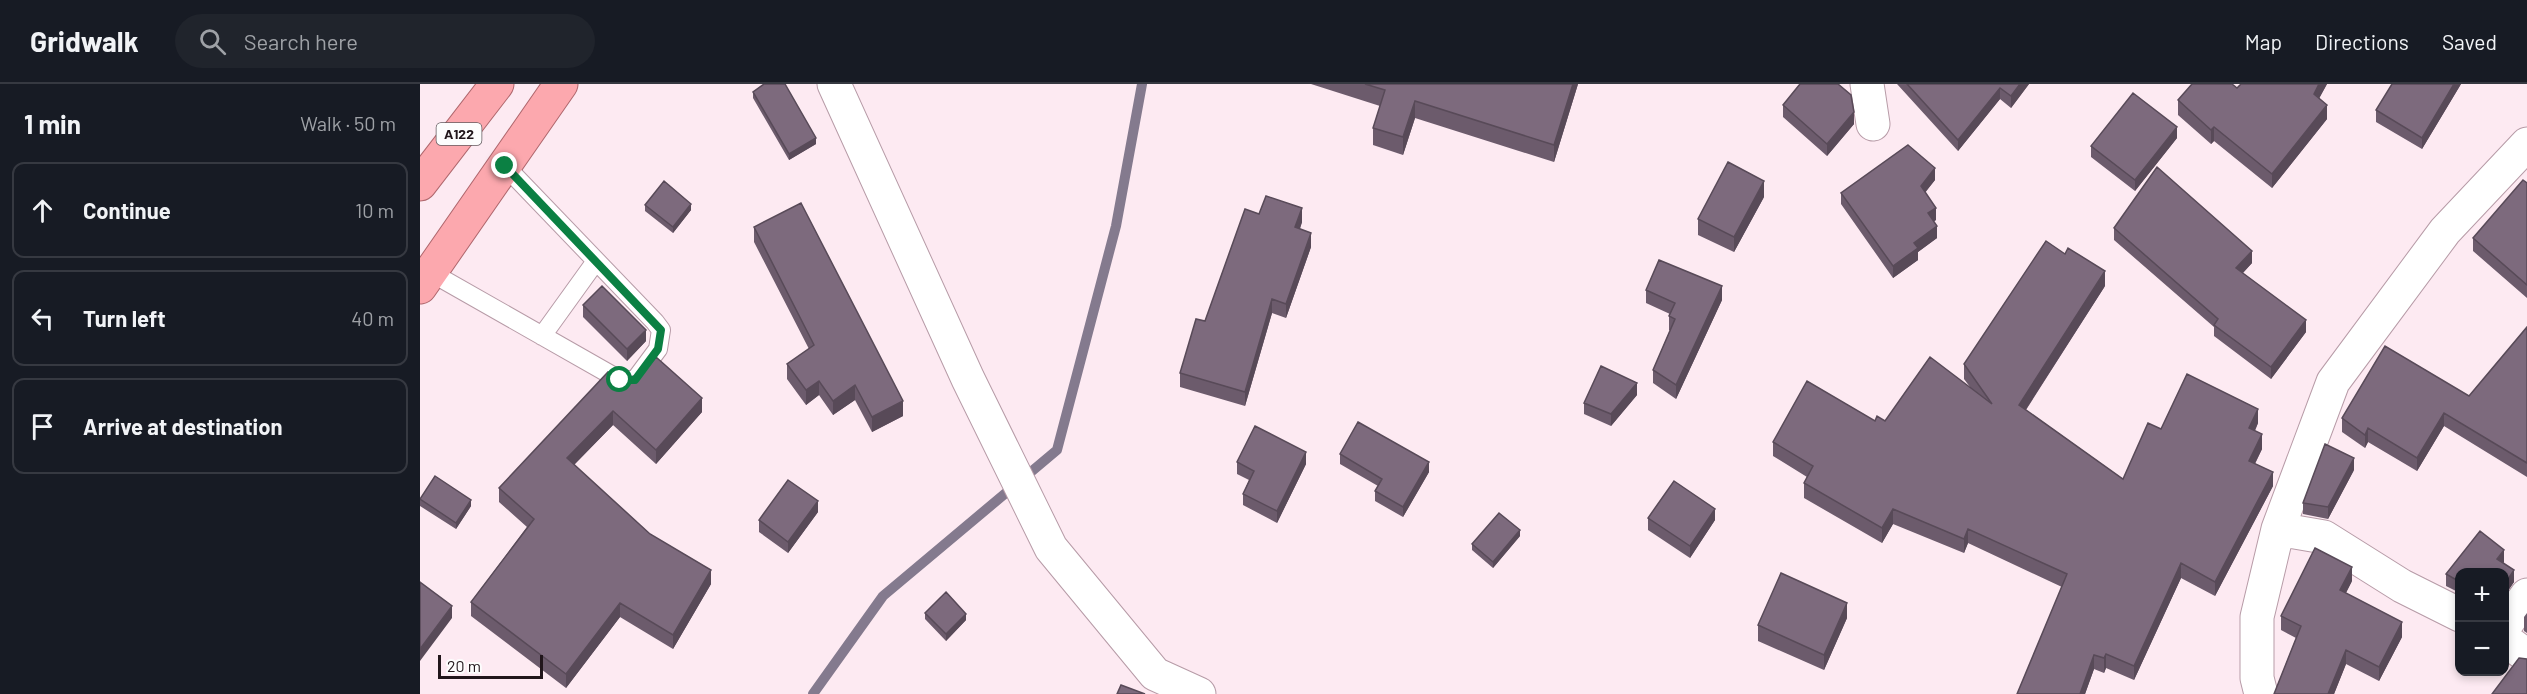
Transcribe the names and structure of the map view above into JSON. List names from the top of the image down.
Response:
{
  "streets": {
    "highway": ["A122"]
  },
  "scale_bar": "20 m",
  "page": {
    "header": "Gridwalk",
    "search": "Search here",
    "nav": ["Map", "Directions", "Saved"],
    "heading": ["1 min", "Walk · 50 m"],
    "list": [
      ["Continue", "10 m"],
      ["Turn left", "40 m"],
      "Arrive at destination"
    ],
    "map_buttons": ["+", "−"],
    "scale": "20 m"
  }
}
